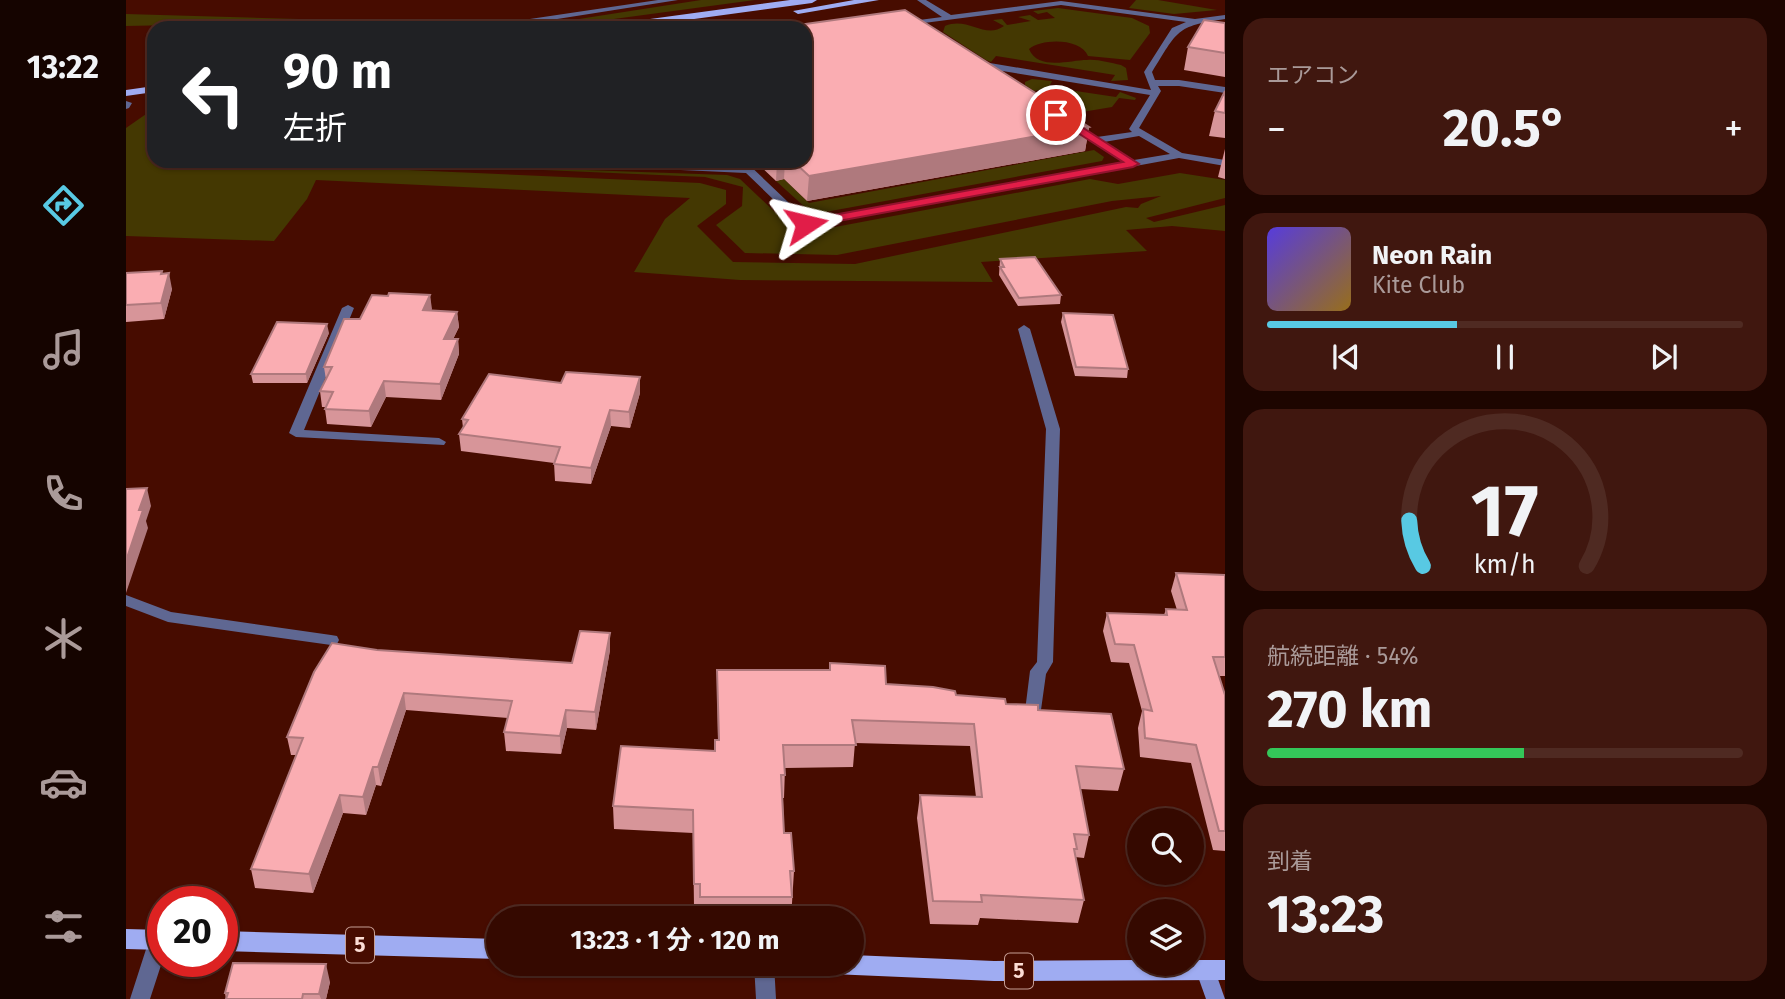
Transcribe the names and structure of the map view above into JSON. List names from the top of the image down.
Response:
{
  "streets": {
    "main road": ["5"]
  },
  "page": {
    "tabs": "13:22",
    "tile": [
      "エアコン",
      ["航続距離 · 54%", "270 km"],
      ["到着", "13:23"]
    ],
    "turn": ["90 m", "左折"],
    "heat": ["−", "20.5°", "+"],
    "song": ["Neon Rain", "Kite Club"],
    "limit": "20",
    "trip": "13:23 · 1 分 · 120 m",
    "gauge": ["17", "km/h"]
  }
}
